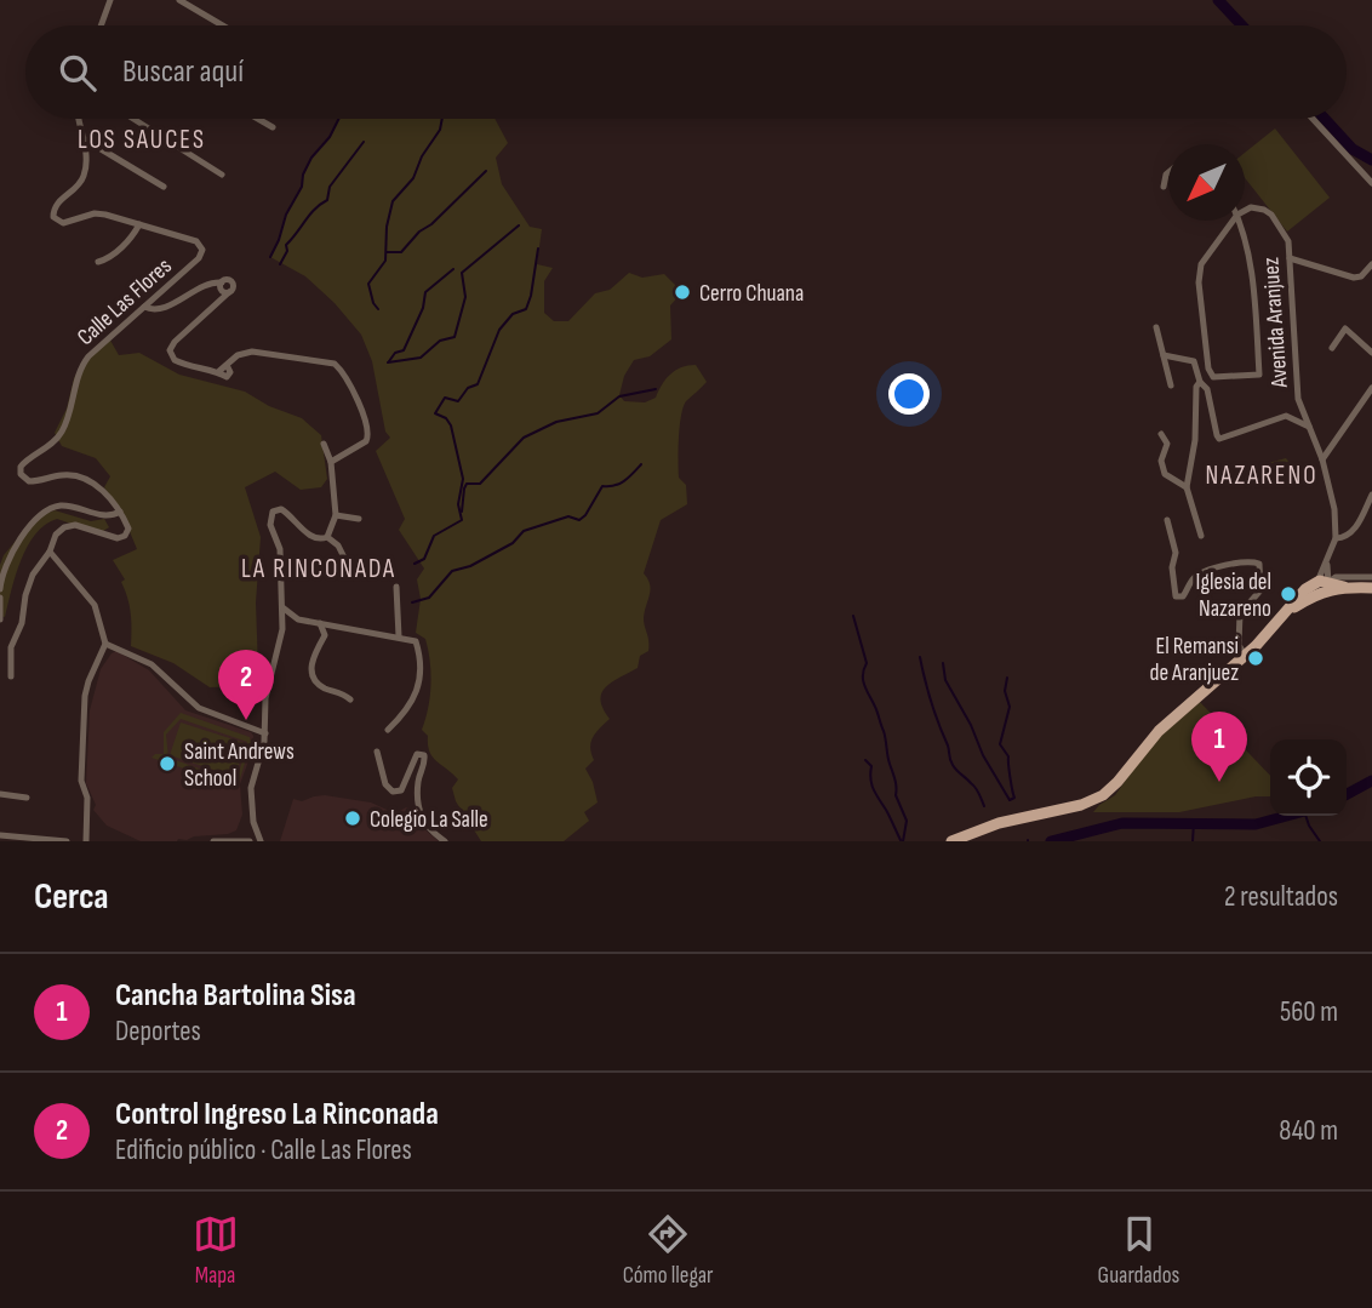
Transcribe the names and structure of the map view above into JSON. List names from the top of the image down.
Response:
{
  "streets": {
    "street": ["Calle Las Flores", "Avenida Aranjuez"]
  },
  "districts": ["LOS SAUCES", "NAZARENO", "LA RINCONADA"],
  "places": [
    "Cerro Chuana",
    "Iglesia del Nazareno",
    "El Remansi de Aranjuez",
    "Saint Andrews School",
    "Colegio La Salle"
  ],
  "north": "bottom left",
  "page": {
    "search": "Buscar aquí",
    "pins": ["2", "1"],
    "heading": ["Cerca", "2 resultados"],
    "list": [
      {
        "mark": "1",
        "name": "Cancha Bartolina Sisa",
        "note": "Deportes",
        "value": "560 m"
      },
      {
        "mark": "2",
        "name": "Control Ingreso La Rinconada",
        "note": "Edificio público · Calle Las Flores",
        "value": "840 m"
      }
    ],
    "nav": ["Mapa", "Cómo llegar", "Guardados"]
  }
}
